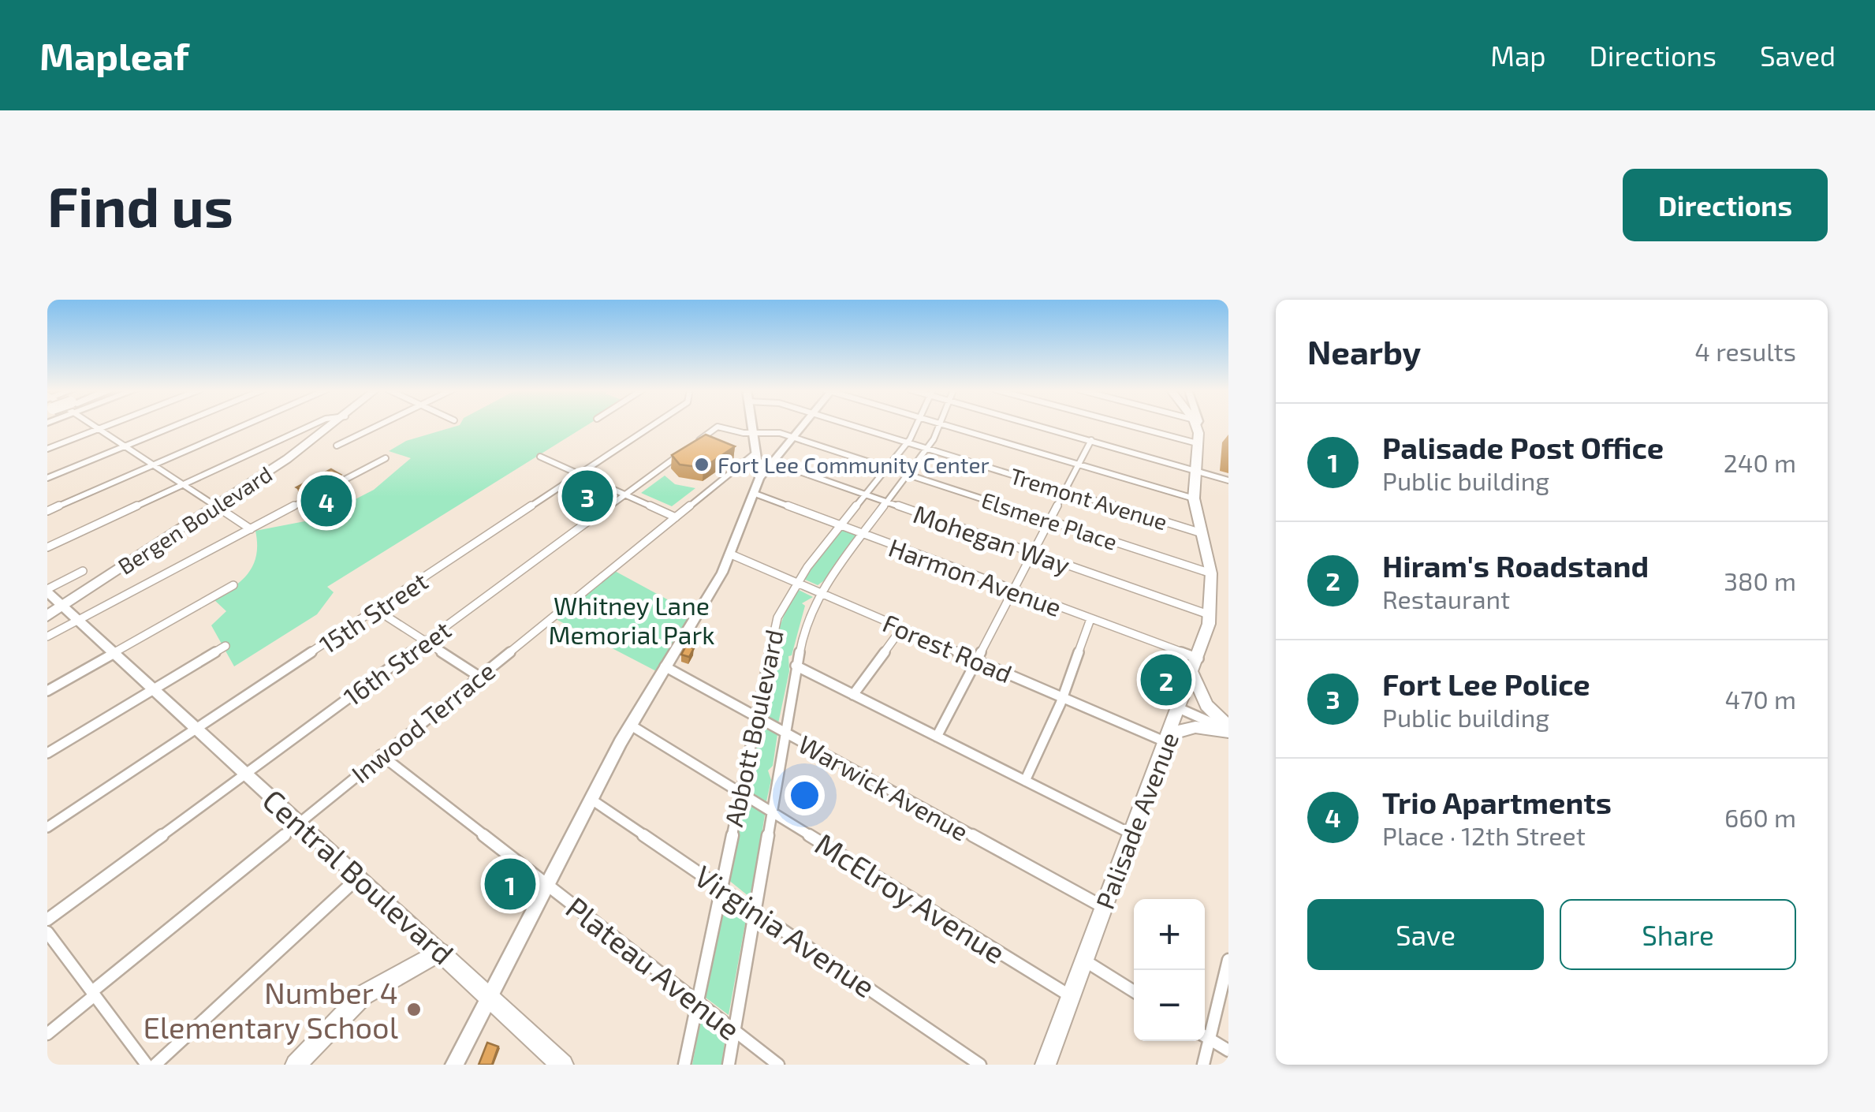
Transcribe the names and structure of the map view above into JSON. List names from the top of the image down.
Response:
{
  "streets": {
    "main road": ["Bergen Boulevard", "Palisade Avenue", "Central Boulevard"],
    "street": [
      "Tremont Avenue",
      "Elsmere Place",
      "Mohegan Way",
      "Harmon Avenue",
      "15th Street",
      "Forest Road",
      "16th Street",
      "Inwood Terrace",
      "Abbott Boulevard",
      "Warwick Avenue",
      "McElroy Avenue",
      "Virginia Avenue",
      "Plateau Avenue"
    ]
  },
  "crossings": [
    ["Tremont Avenue", "Abbott Boulevard"],
    ["Tremont Avenue", "Palisade Avenue"],
    ["Bergen Boulevard", "Central Boulevard"],
    ["Elsmere Place", "16th Street"],
    ["Elsmere Place", "Abbott Boulevard"],
    ["Elsmere Place", "Palisade Avenue"],
    ["Mohegan Way", "Abbott Boulevard"],
    ["Mohegan Way", "Palisade Avenue"],
    ["Harmon Avenue", "Abbott Boulevard"],
    ["Harmon Avenue", "Palisade Avenue"],
    ["15th Street", "Central Boulevard"],
    ["Forest Road", "Abbott Boulevard"],
    ["Forest Road", "Palisade Avenue"],
    ["16th Street", "Central Boulevard"],
    ["Inwood Terrace", "Central Boulevard"],
    ["Inwood Terrace", "Plateau Avenue"],
    ["Abbott Boulevard", "Warwick Avenue"],
    ["Abbott Boulevard", "McElroy Avenue"],
    ["Abbott Boulevard", "Virginia Avenue"],
    ["Abbott Boulevard", "Plateau Avenue"],
    ["Warwick Avenue", "Palisade Avenue"],
    ["Palisade Avenue", "McElroy Avenue"]
  ],
  "parks": ["Whitney Lane Memorial Park"],
  "places": ["Fort Lee Community Center", "Number 4 Elementary School"],
  "page": {
    "header": "Mapleaf",
    "nav": ["Map", "Directions", "Saved"],
    "buttons": [
      "Directions",
      ["Save", "Share"]
    ],
    "title": "Find us",
    "heading": ["Nearby", "4 results"],
    "list": [
      {
        "mark": "1",
        "name": "Palisade Post Office",
        "note": "Public building",
        "value": "240 m"
      },
      {
        "mark": "2",
        "name": "Hiram's Roadstand",
        "note": "Restaurant",
        "value": "380 m"
      },
      {
        "mark": "3",
        "name": "Fort Lee Police",
        "note": "Public building",
        "value": "470 m"
      },
      {
        "mark": "4",
        "name": "Trio Apartments",
        "note": "Place · 12th Street",
        "value": "660 m"
      }
    ],
    "pins": [
      "3",
      "4",
      "2",
      "1"
    ],
    "map_buttons": ["+", "−"]
  }
}
